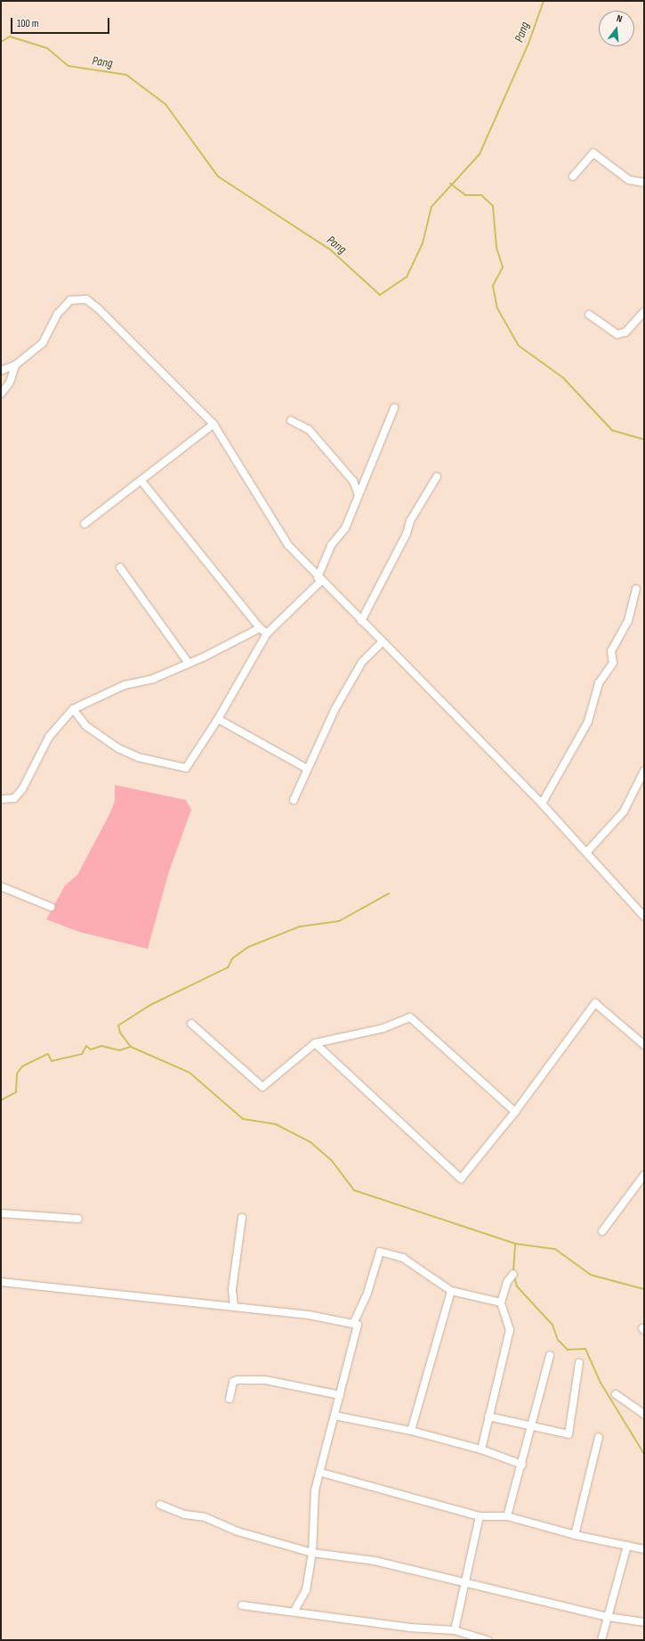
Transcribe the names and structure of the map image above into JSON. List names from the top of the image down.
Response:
{
  "water": ["Pang"],
  "scale_bar": "100 m",
  "north": "top"
}
